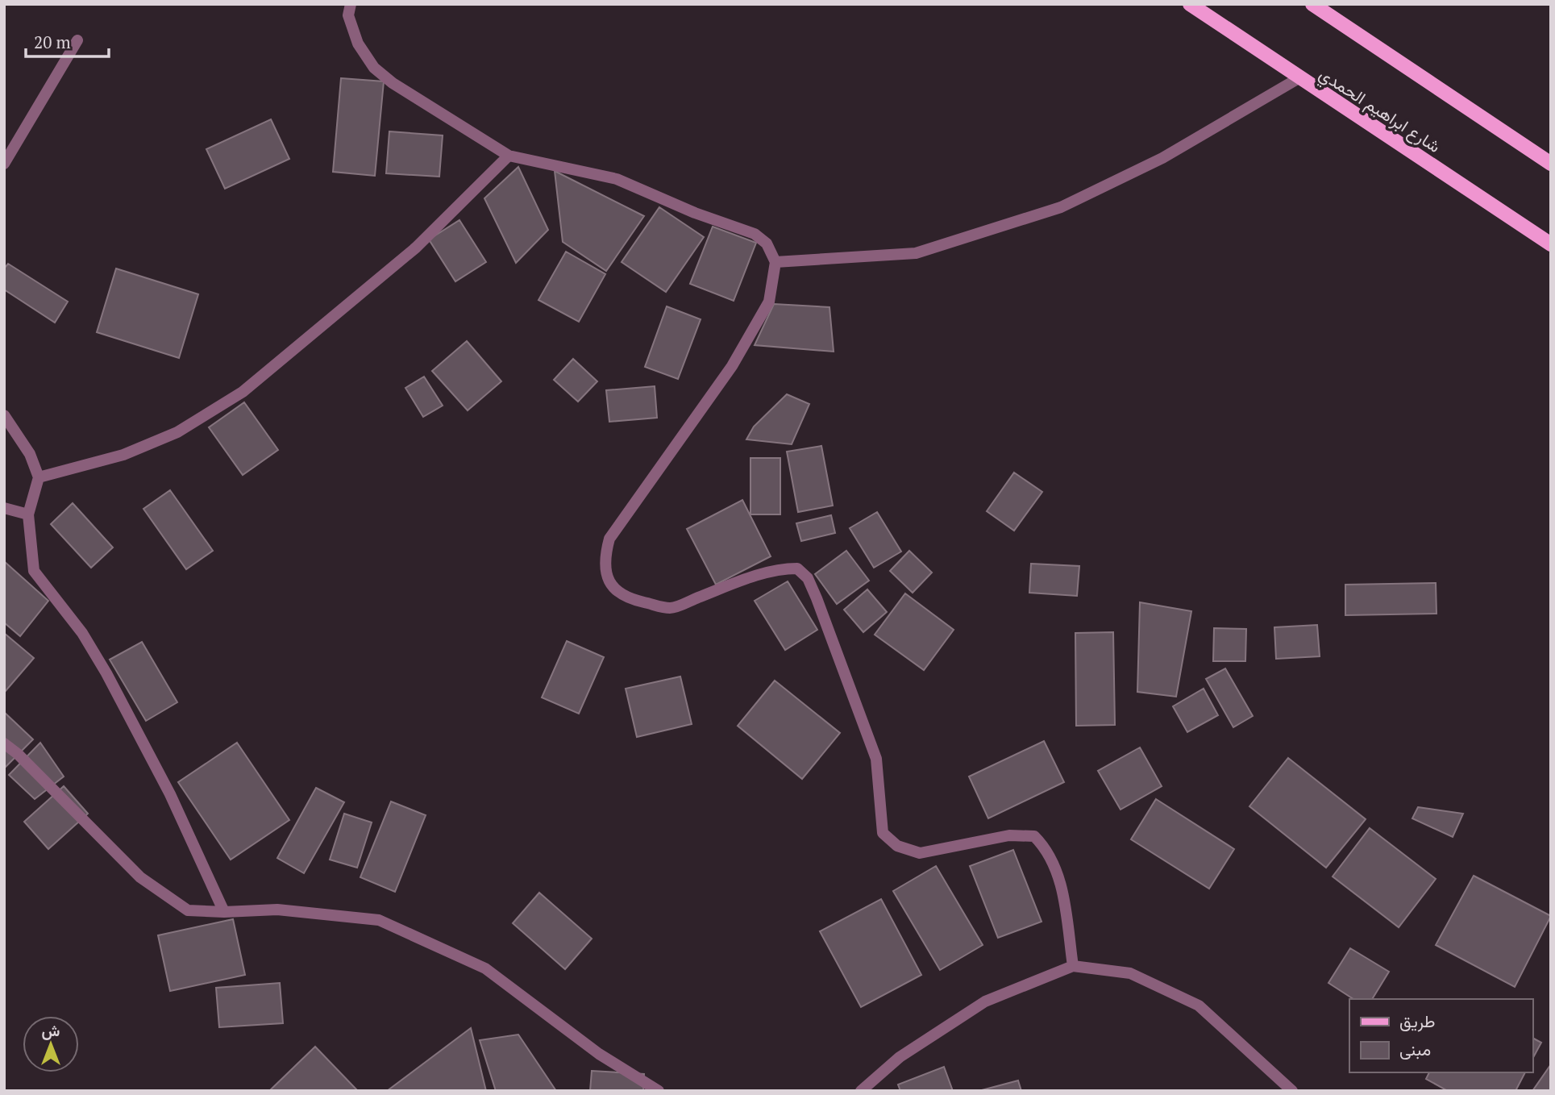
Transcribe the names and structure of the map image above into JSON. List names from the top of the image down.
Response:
{
  "streets": {
    "main road": ["شارع ابراهيم الحمدي"]
  },
  "legend": ["طريق", "مبنى"],
  "scale_bar": "20 m",
  "north": "top"
}
